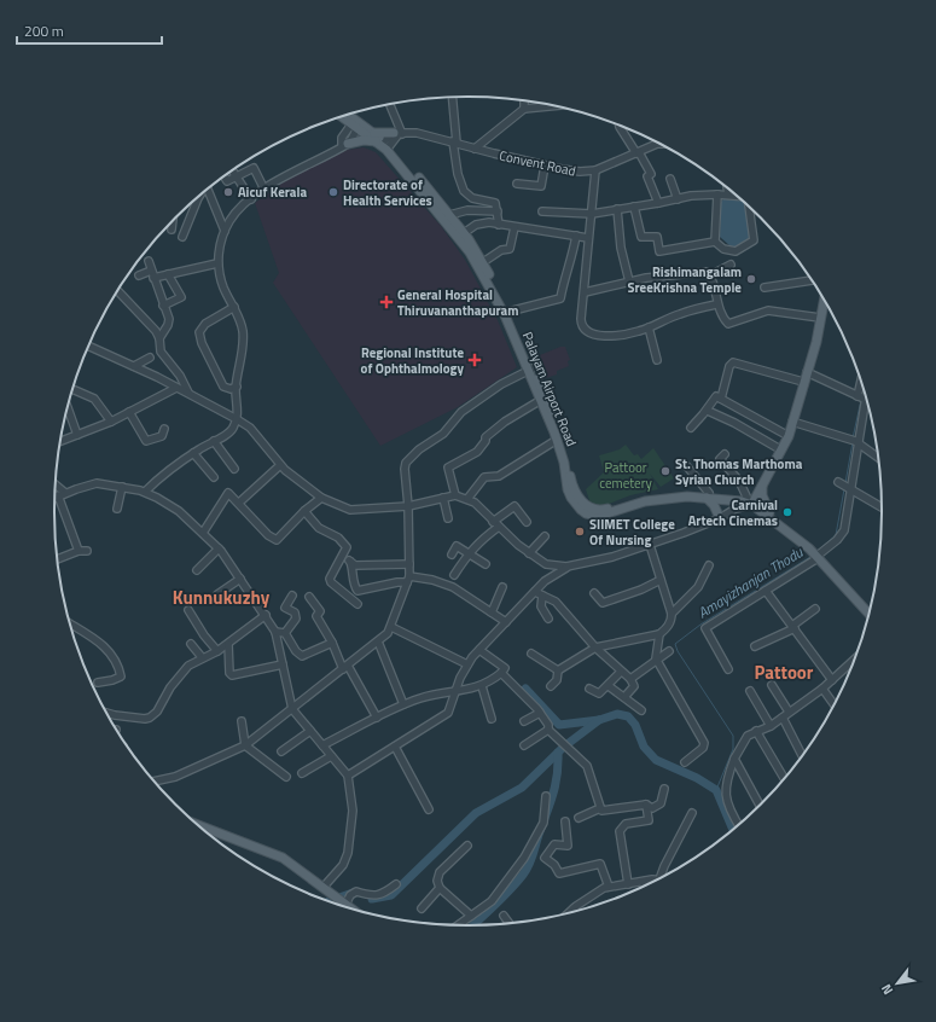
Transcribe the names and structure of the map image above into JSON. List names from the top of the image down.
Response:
{
  "streets": {
    "main road": ["Palayam Airport Road"],
    "street": ["Convent Road"]
  },
  "districts": ["Kunnukuzhy", "Pattoor"],
  "water": ["Amayizhanjan Thodu"],
  "parks": ["Pattoor cemetery"],
  "places": {
    "other": [
      "Aicuf Kerala",
      "Directorate of Health Services",
      "Rishimangalam SreeKrishna Temple",
      "St. Thomas Marthoma Syrian Church",
      "Carnival Artech Cinemas",
      "SIIMET College Of Nursing"
    ],
    "health": ["General Hospital Thiruvananthapuram", "Regional Institute of Ophthalmology"]
  },
  "scale_bar": "200 m",
  "north": "bottom left"
}
